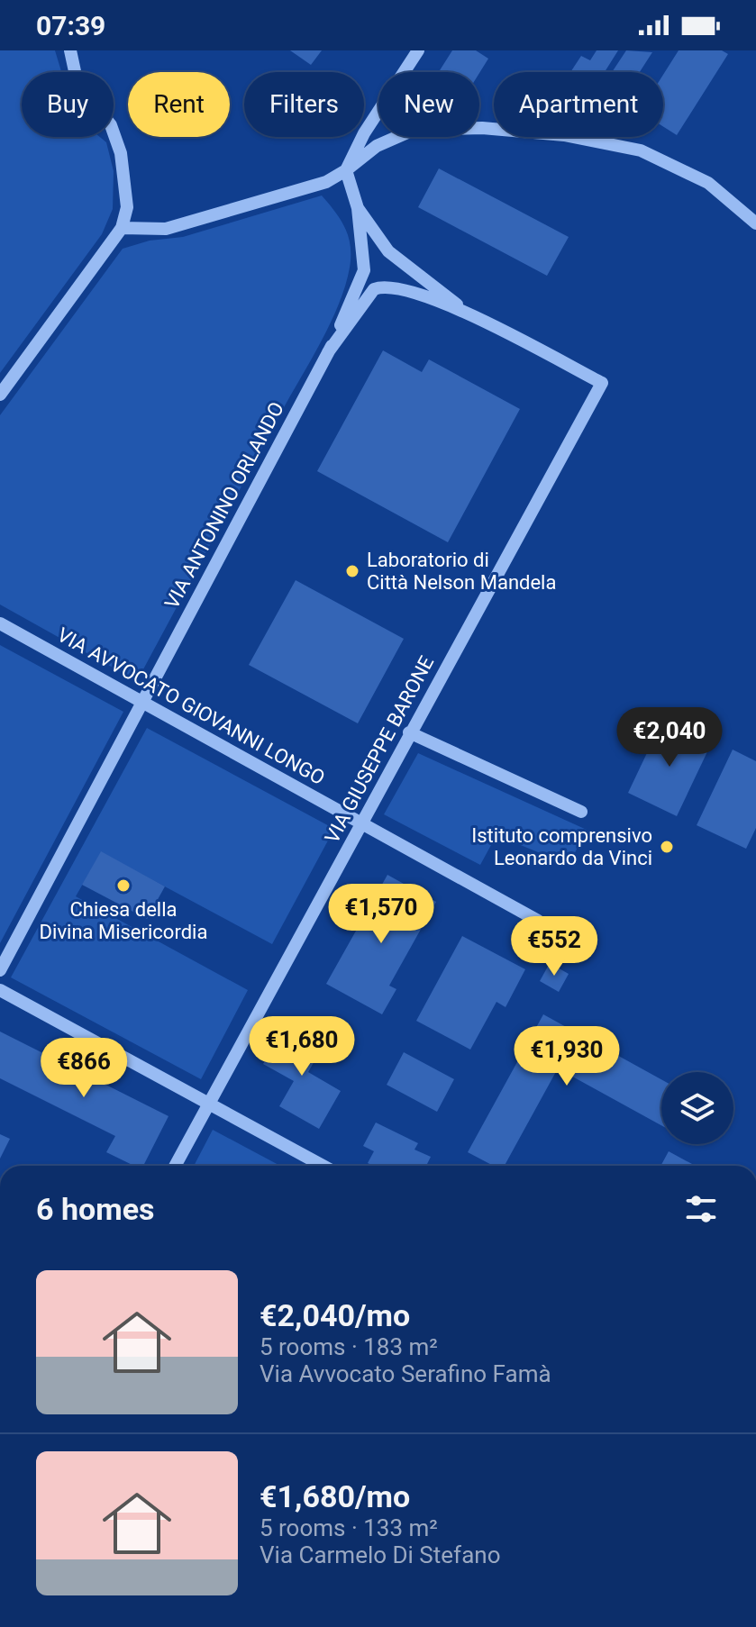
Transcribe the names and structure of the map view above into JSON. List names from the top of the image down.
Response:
{
  "streets": {
    "street": ["VIA ANTONINO ORLANDO", "VIA AVVOCATO GIOVANNI LONGO", "VIA GIUSEPPE BARONE"]
  },
  "crossings": [
    ["VIA ANTONINO ORLANDO", "VIA AVVOCATO GIOVANNI LONGO"],
    ["VIA AVVOCATO GIOVANNI LONGO", "VIA GIUSEPPE BARONE"]
  ],
  "places": ["Laboratorio di Città Nelson Mandela", "Istituto comprensivo Leonardo da Vinci", "Chiesa della Divina Misericordia"],
  "page": {
    "status": "07:39",
    "chip": [
      "Buy",
      "Rent",
      "Filters",
      "New",
      "Apartment"
    ],
    "price": [
      "€2,040",
      "€1,570",
      "€552",
      "€1,680",
      "€1,930",
      "€866"
    ],
    "heading": "6 homes",
    "list": [
      {
        "name": "€2,040/mo",
        "note": "5 rooms · 183 m² · Via Avvocato Serafino Famà"
      },
      {
        "name": "€1,680/mo",
        "note": "5 rooms · 133 m² · Via Carmelo Di Stefano"
      }
    ]
  }
}
